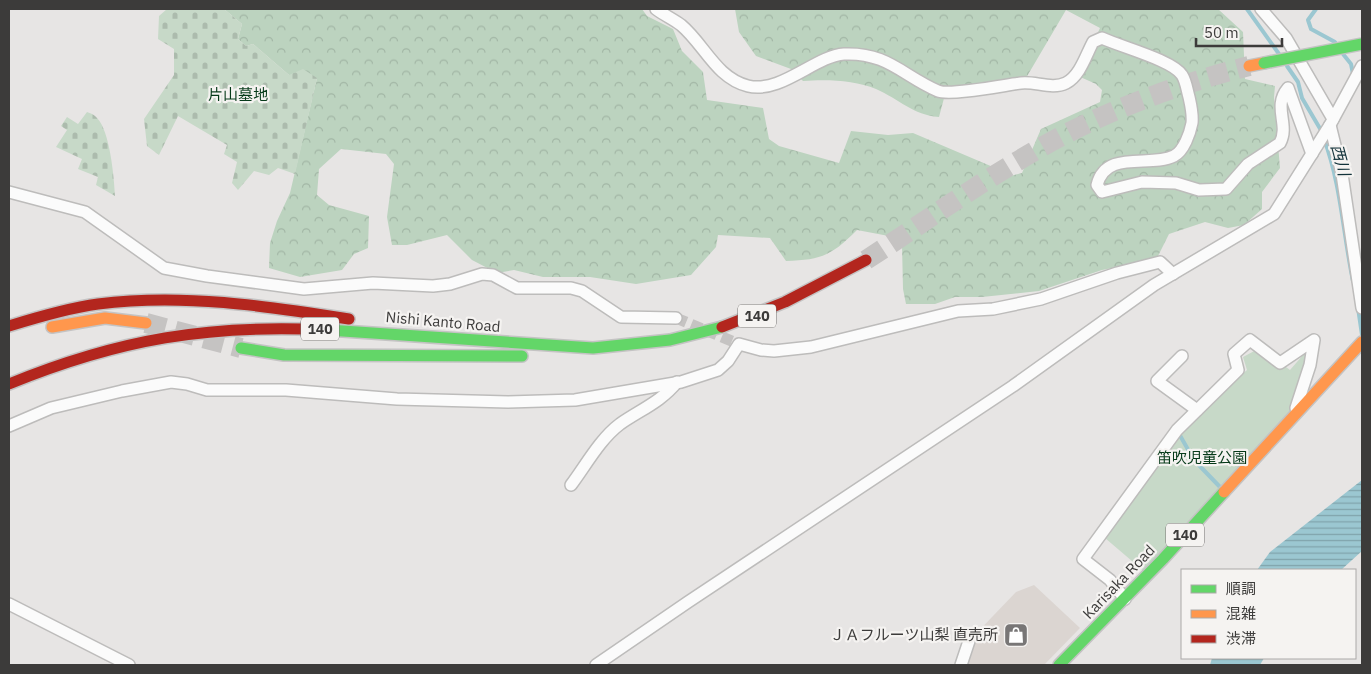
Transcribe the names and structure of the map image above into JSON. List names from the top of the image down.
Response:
{
  "streets": {
    "highway": ["140", "Nishi Kanto Road", "Karisaka Road"]
  },
  "water": ["西川"],
  "parks": ["片山墓地", "笛吹児童公園"],
  "places": {
    "shop": ["ＪＡフルーツ山梨 直売所"]
  },
  "legend": ["順調", "混雑", "渋滞"],
  "scale_bar": "50 m"
}
